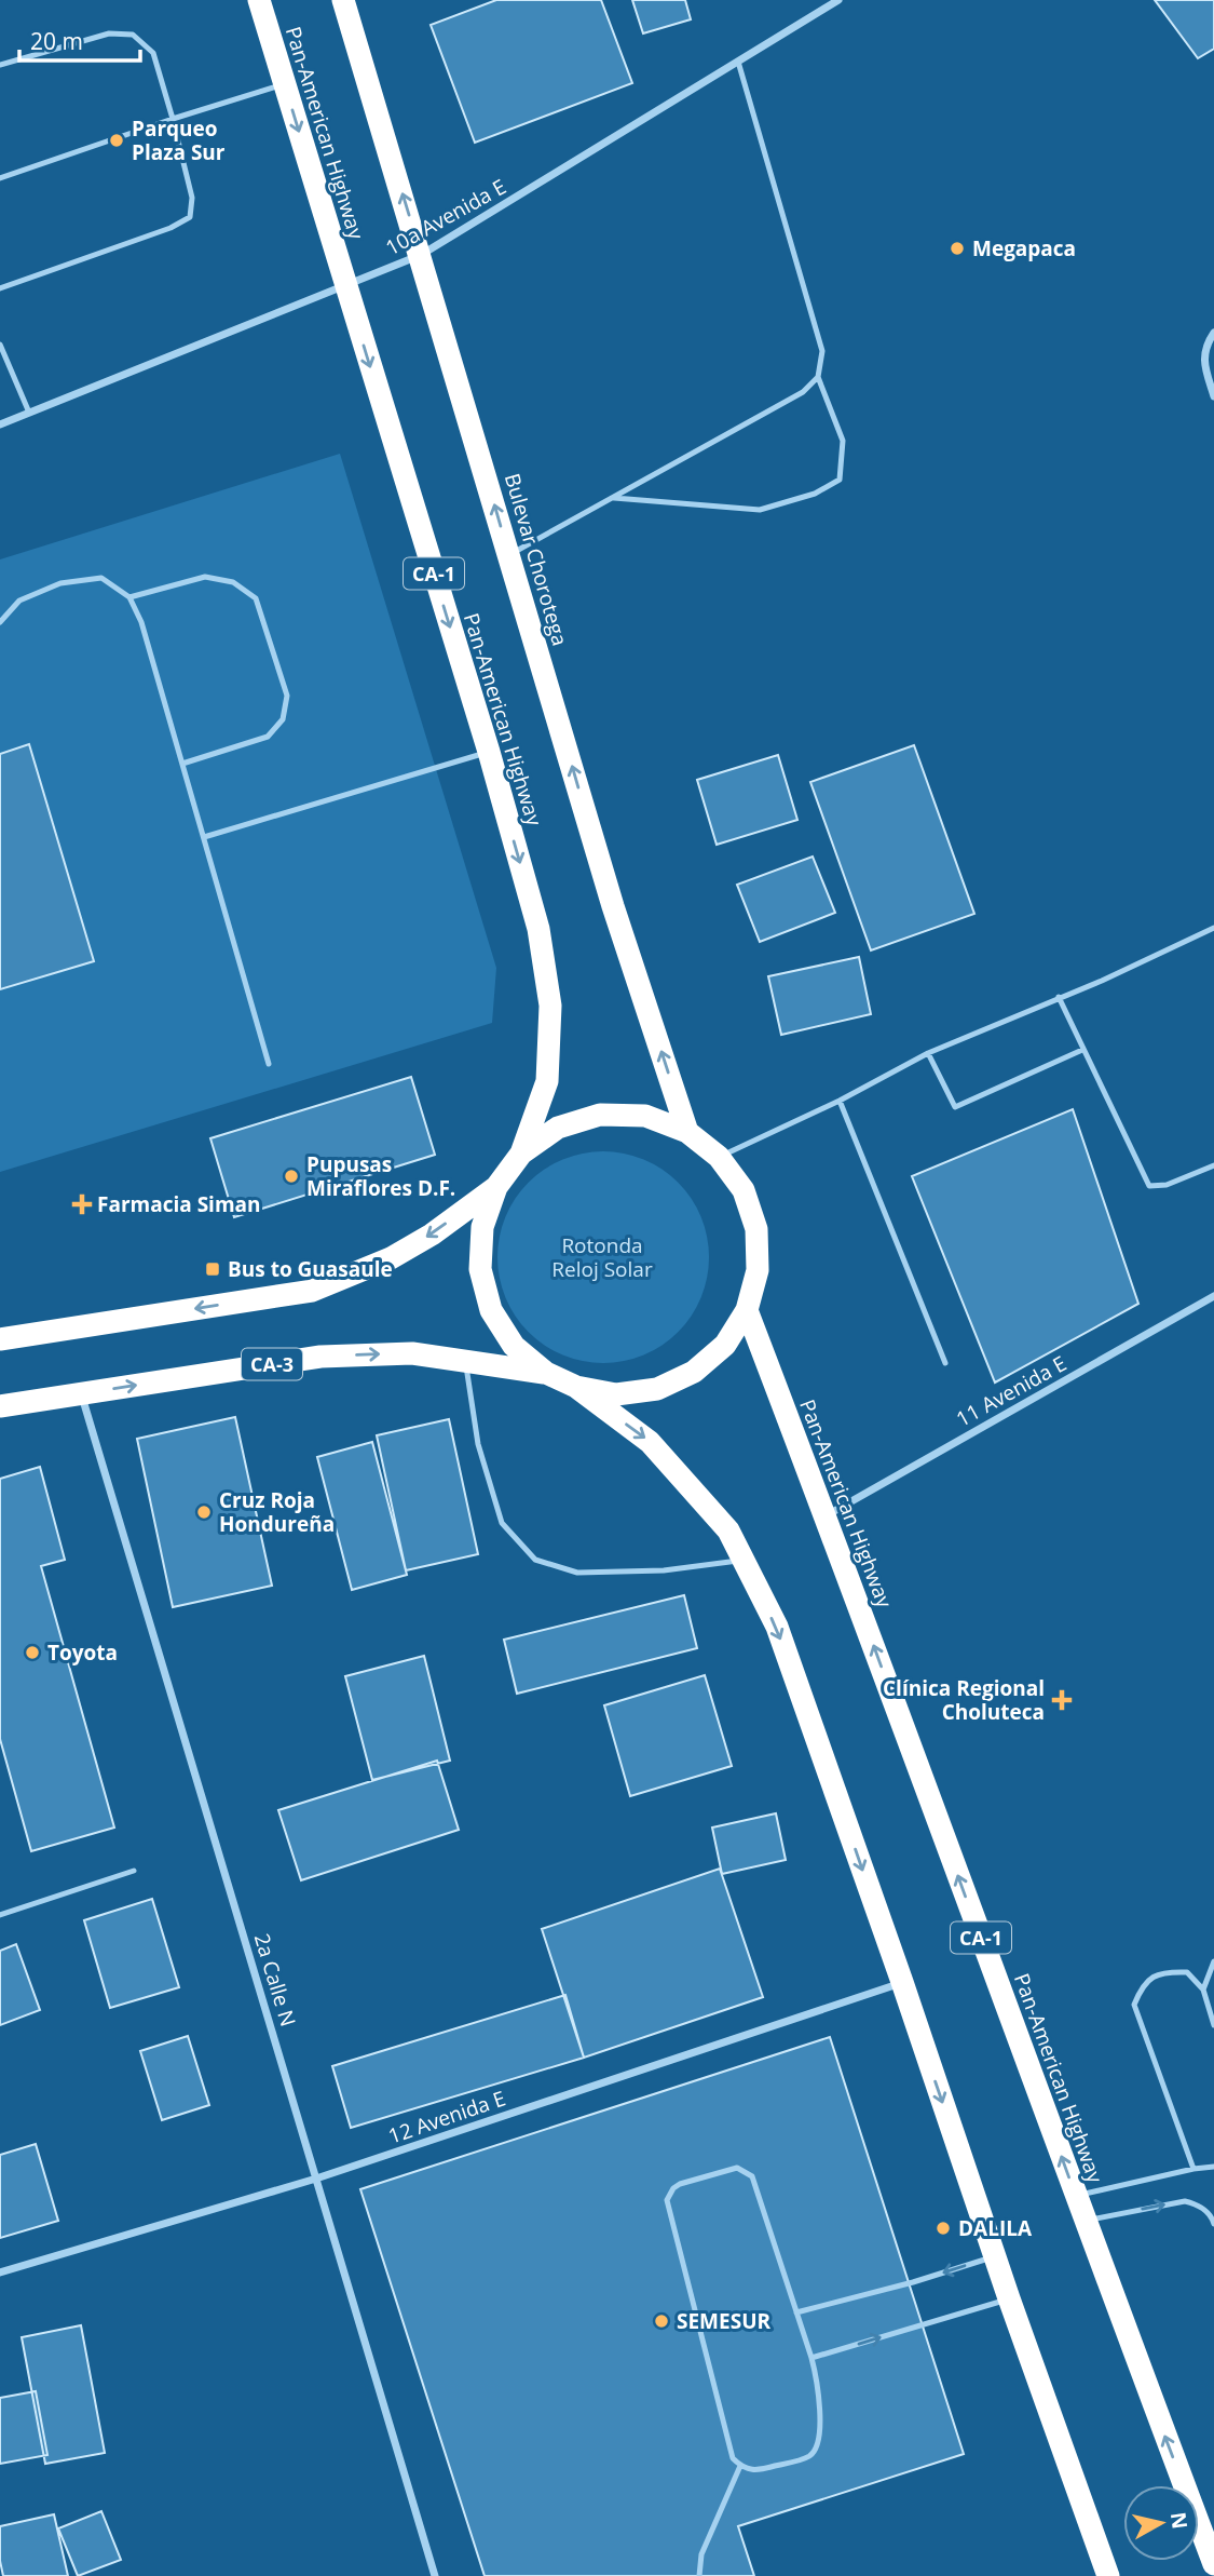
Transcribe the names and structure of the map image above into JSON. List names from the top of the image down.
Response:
{
  "streets": {
    "highway": [
      "Pan-American Highway",
      "Bulevar Chorotega",
      "CA-1",
      "CA-3"
    ],
    "street": [
      "10a Avenida E",
      "11 Avenida E",
      "2a Calle N",
      "12 Avenida E"
    ]
  },
  "crossings": [
    ["Pan-American Highway", "10a Avenida E"],
    ["Pan-American Highway", "CA-1"],
    ["Pan-American Highway", "11 Avenida E"],
    ["10a Avenida E", "Bulevar Chorotega"],
    ["Bulevar Chorotega", "CA-1"],
    ["CA-1", "CA-3"],
    ["CA-1", "12 Avenida E"],
    ["CA-3", "2a Calle N"],
    ["2a Calle N", "12 Avenida E"]
  ],
  "one_way": ["Bulevar Chorotega"],
  "parks": ["Rotonda Reloj Solar"],
  "places": {
    "other": [
      "Parqueo Plaza Sur",
      "Megapaca",
      "Pupusas Miraflores D.F.",
      "Cruz Roja Hondureña",
      "Toyota",
      "DALILA",
      "SEMESUR"
    ],
    "health": ["Farmacia Siman", "Clínica Regional Choluteca"],
    "transit": ["Bus to Guasaule"]
  },
  "scale_bar": "20 m",
  "north": "right"
}
